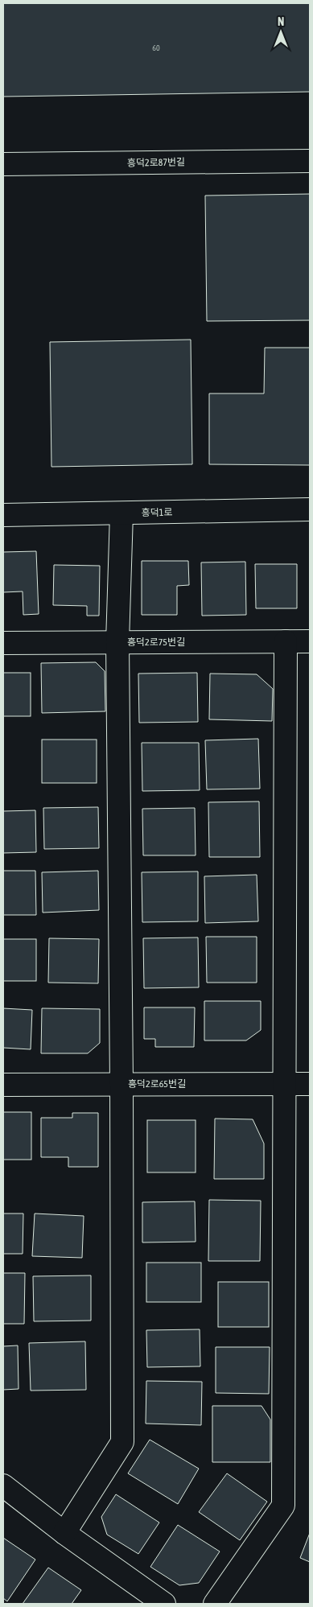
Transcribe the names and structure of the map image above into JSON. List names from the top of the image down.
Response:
{
  "streets": {
    "street": [
      "흥덕2로87번길",
      "흥덕1로",
      "흥덕2로75번길",
      "흥덕2로65번길"
    ]
  },
  "house_numbers": ["60"],
  "north": "top"
}
